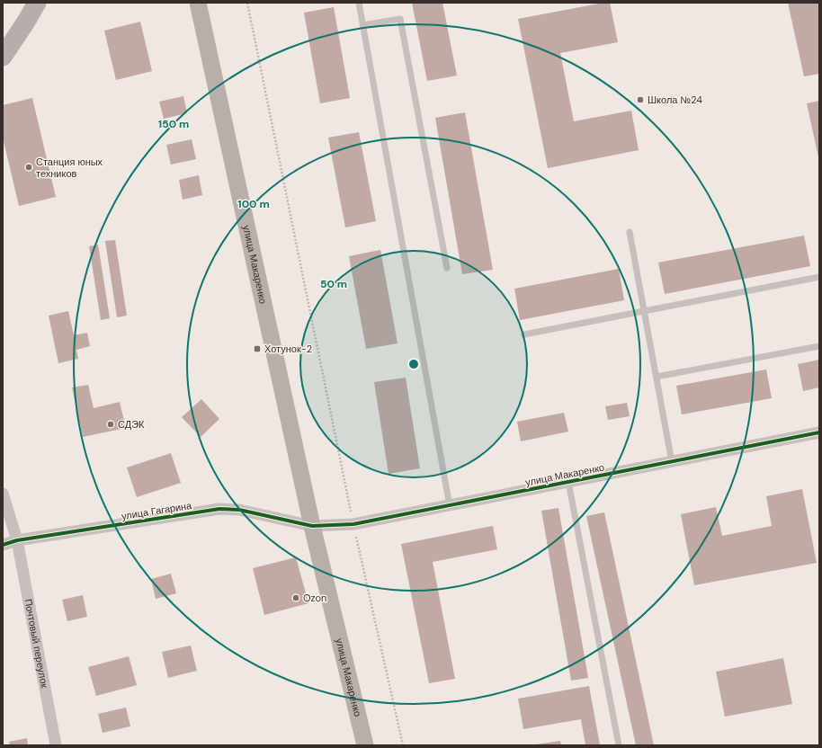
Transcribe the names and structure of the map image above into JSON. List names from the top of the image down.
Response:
{
  "streets": {
    "main road": ["улица Макаренко"],
    "street": ["улица Гагарина", "Почтовый переулок"]
  },
  "crossings": [
    ["улица Макаренко", "улица Гагарина"],
    ["улица Гагарина", "Почтовый переулок"]
  ],
  "places": {
    "other": [
      "Школа №24",
      "Станция юных техников",
      "СДЭК",
      "Ozon"
    ],
    "transit": ["Хотунок-2"]
  },
  "rings": ["150 m", "100 m", "50 m"]
}
